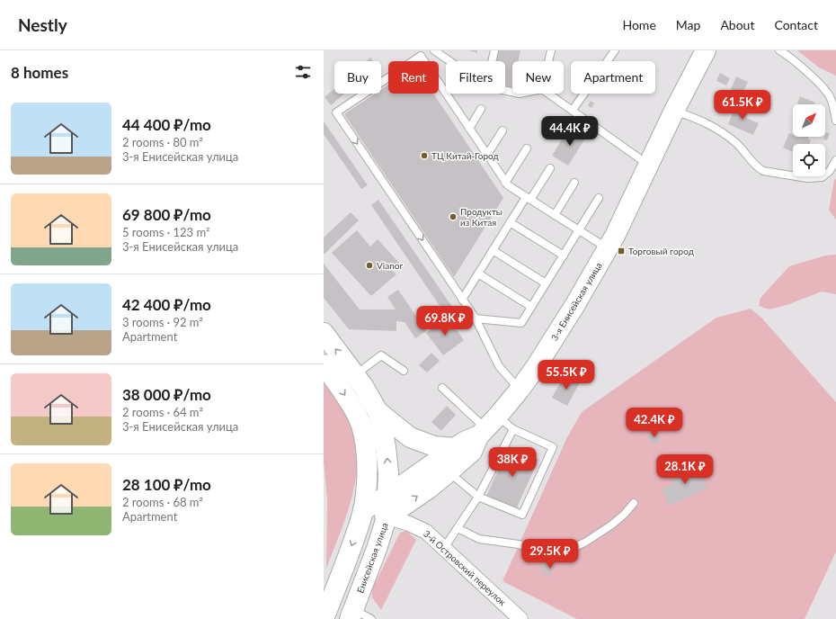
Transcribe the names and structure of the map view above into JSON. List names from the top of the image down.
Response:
{
  "streets": {
    "street": ["3-я Енисейская улица", "Енисейская улица", "3-й Островский переулок"]
  },
  "crossings": [
    ["3-я Енисейская улица", "Енисейская улица"],
    ["3-я Енисейская улица", "3-й Островский переулок"],
    ["Енисейская улица", "3-й Островский переулок"]
  ],
  "places": {
    "other": ["ТЦ Китай-Город", "Продукты из Китая", "Vianor"],
    "transit": ["Торговый город"]
  },
  "north": "top right",
  "page": {
    "header": "Nestly",
    "nav": [
      "Home",
      "Map",
      "About",
      "Contact"
    ],
    "heading": "8 homes",
    "chip": [
      "Buy",
      "Rent",
      "Filters",
      "New",
      "Apartment"
    ],
    "price": [
      "61.5K ₽",
      "44.4K ₽",
      "69.8K ₽",
      "55.5K ₽",
      "42.4K ₽",
      "38K ₽",
      "28.1K ₽",
      "29.5K ₽"
    ],
    "list": [
      {
        "name": "44 400 ₽/mo",
        "note": "2 rooms · 80 m² · 3-я Енисейская улица"
      },
      {
        "name": "69 800 ₽/mo",
        "note": "5 rooms · 123 m² · 3-я Енисейская улица"
      },
      {
        "name": "42 400 ₽/mo",
        "note": "3 rooms · 92 m² · Apartment"
      },
      {
        "name": "38 000 ₽/mo",
        "note": "2 rooms · 64 m² · 3-я Енисейская улица"
      },
      {
        "name": "28 100 ₽/mo",
        "note": "2 rooms · 68 m² · Apartment"
      }
    ]
  }
}
